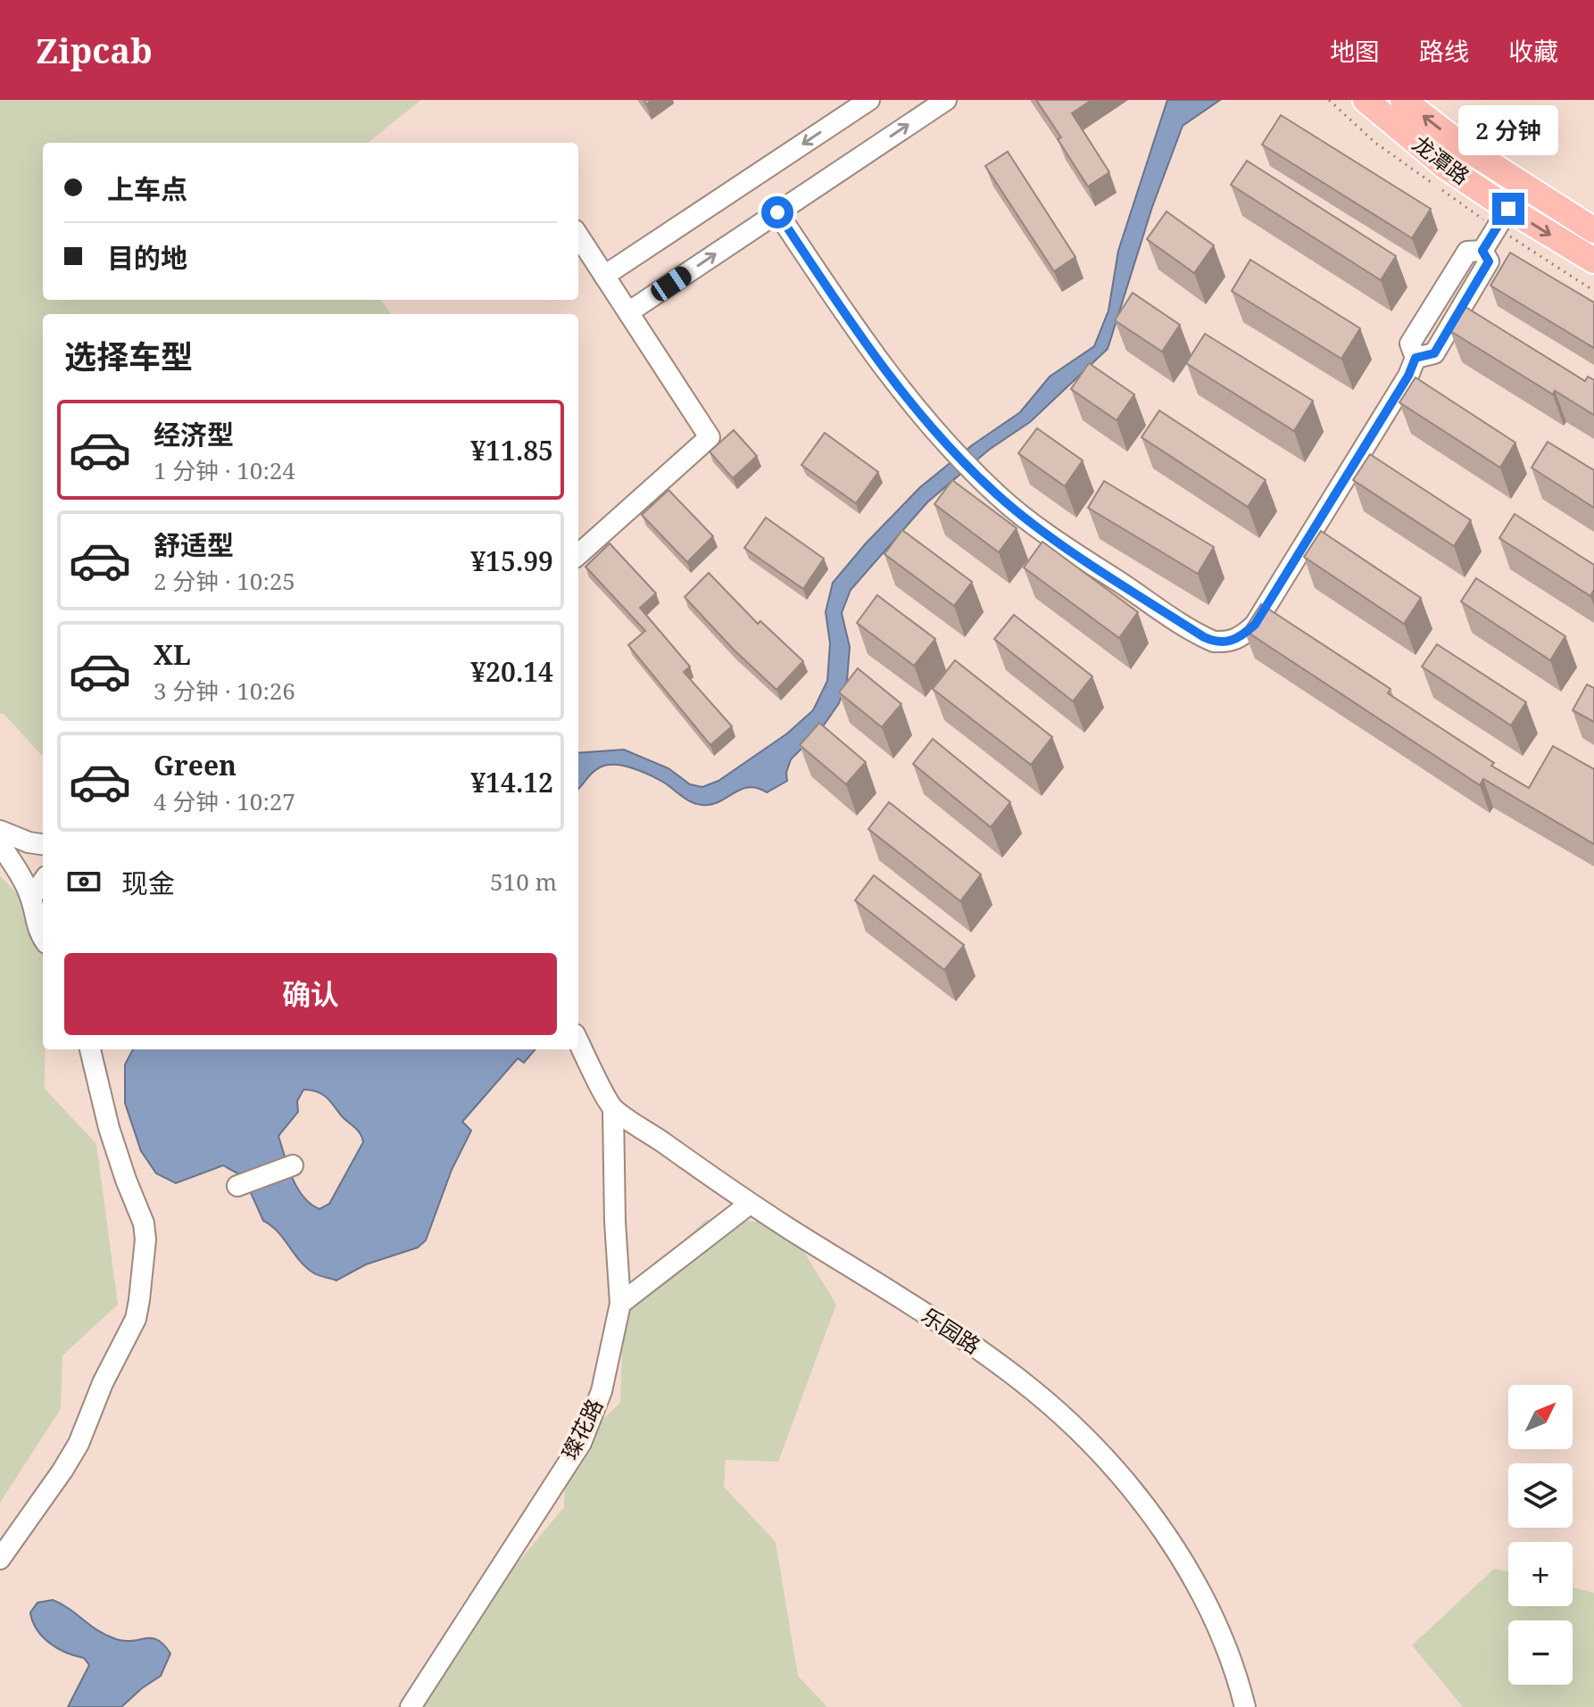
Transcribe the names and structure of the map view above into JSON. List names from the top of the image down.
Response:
{
  "streets": {
    "main road": ["龙潭路"],
    "street": ["乐园路", "璨花路"]
  },
  "crossings": [
    ["乐园路", "璨花路"]
  ],
  "north": "top right",
  "page": {
    "header": "Zipcab",
    "nav": ["地图", "路线", "收藏"],
    "bubble": "2 分钟",
    "banner": ["上车点", "目的地"],
    "heading": "选择车型",
    "list": [
      {
        "name": "经济型",
        "note": "1 分钟 · 10:24",
        "value": "¥11.85"
      },
      {
        "name": "舒适型",
        "note": "2 分钟 · 10:25",
        "value": "¥15.99"
      },
      {
        "name": "XL",
        "note": "3 分钟 · 10:26",
        "value": "¥20.14"
      },
      {
        "name": "Green",
        "note": "4 分钟 · 10:27",
        "value": "¥14.12"
      }
    ],
    "pay": ["现金", "510 m"],
    "buttons": "确认",
    "map_buttons": ["+", "−"]
  }
}
